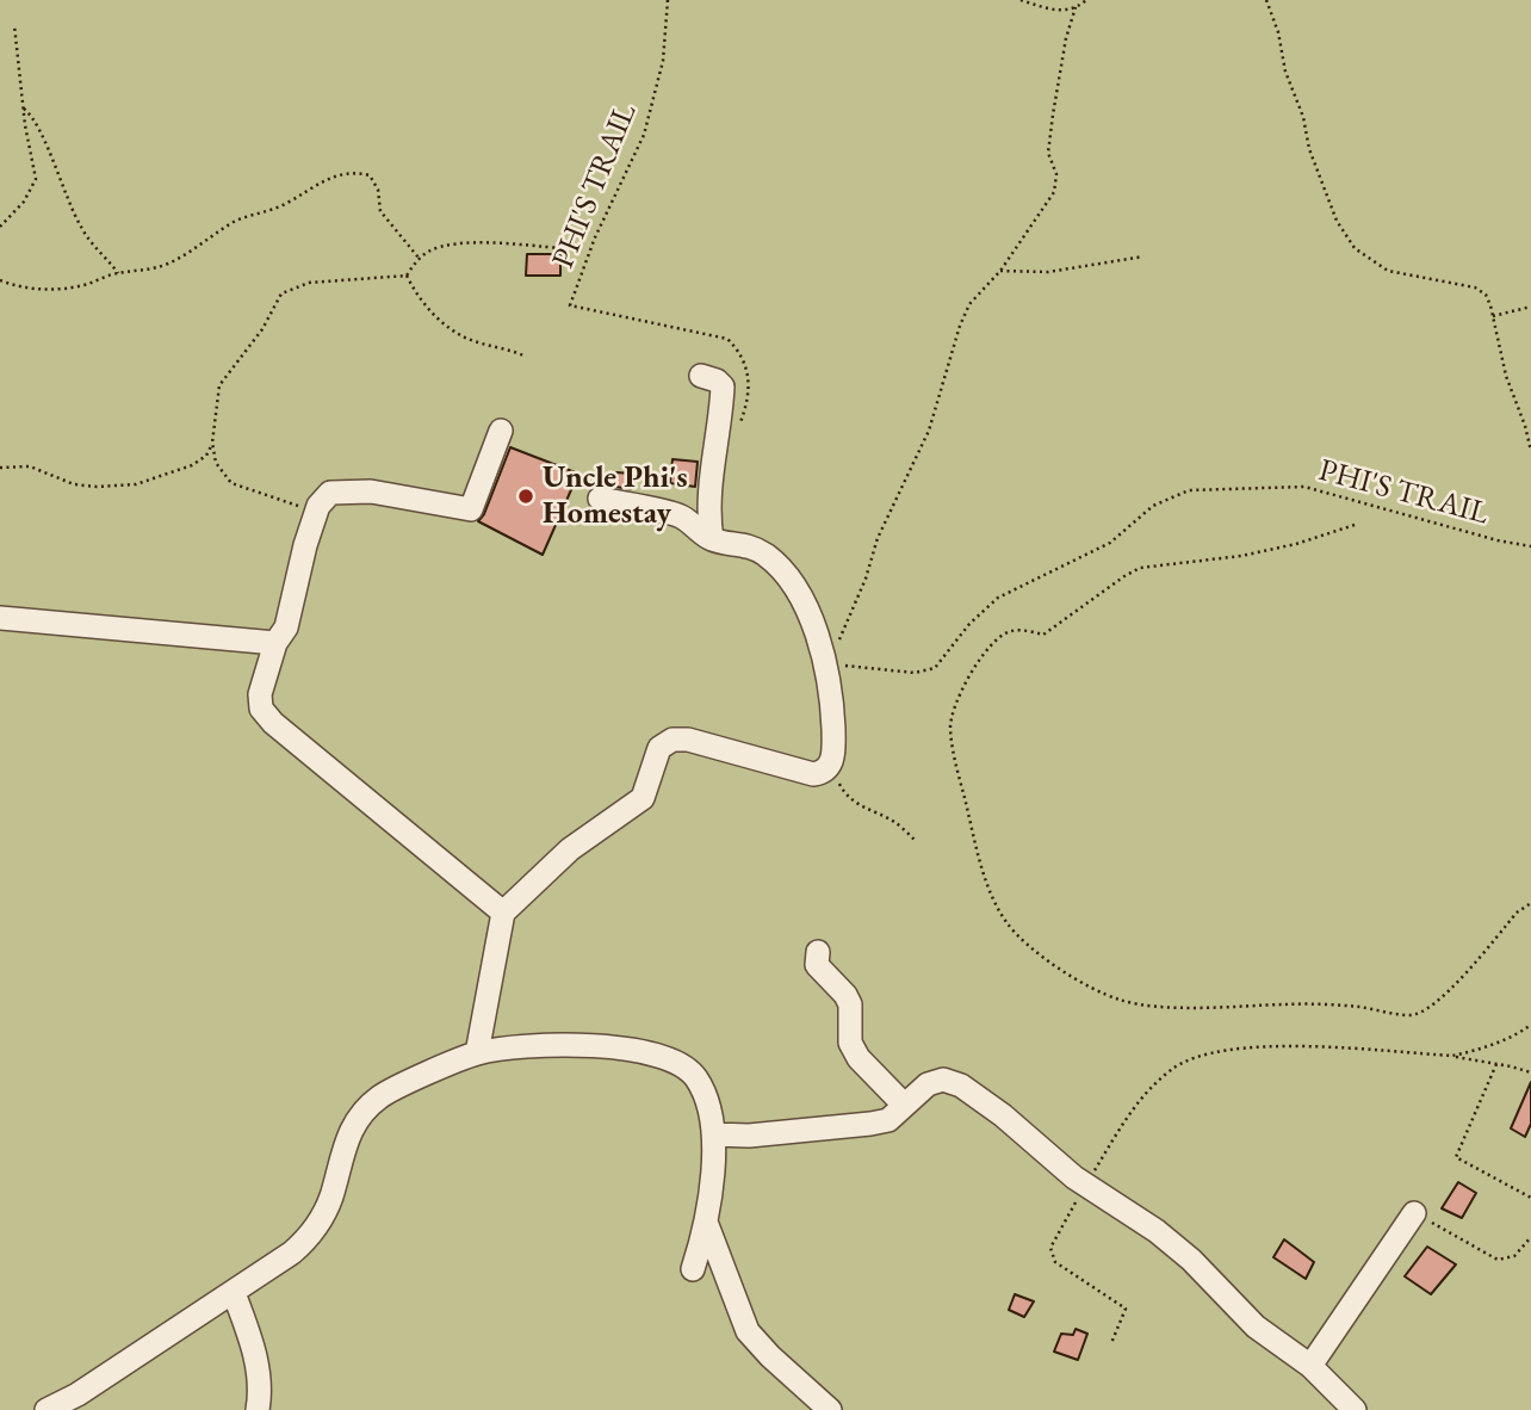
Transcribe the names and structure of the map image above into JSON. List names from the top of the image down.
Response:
{
  "streets": {
    "path": ["PHI'S TRAIL"]
  },
  "places": ["Uncle Phi's Homestay"]
}
